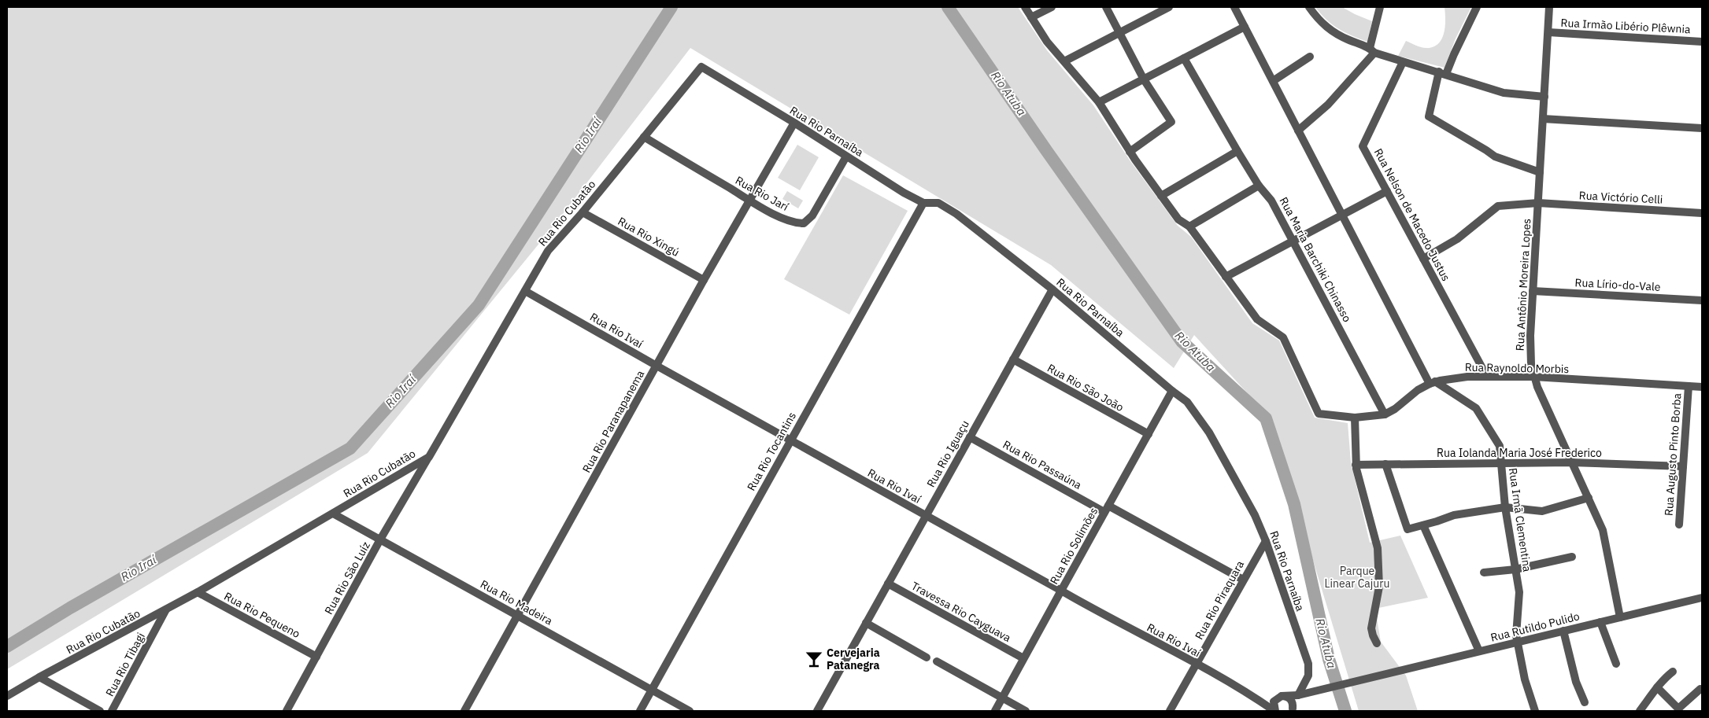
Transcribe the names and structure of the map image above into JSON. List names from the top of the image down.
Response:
{
  "streets": {
    "street": [
      "Rua Irmão Libério Plêwnia",
      "Rua Rio Parnaíba",
      "Rua Rio Jarí",
      "Rua Victório Celli",
      "Rua Rio Cubatão",
      "Rua Nelson de Macedo Justus",
      "Rua Rio Xingú",
      "Rua Maria Barchiki Chinasso",
      "Rua Antônio Moreira Lopes",
      "Rua Lírio-do-Vale",
      "Rua Rio Ivaí",
      "Rua Raynoldo Morbis",
      "Rua Rio São João",
      "Rua Rio Paranapanema",
      "Rua Rio Tocantins",
      "Rua Iolanda Maria José Frederico",
      "Rua Rio Iguaçu",
      "Rua Augusto Pinto Borba",
      "Rua Rio Passaúna",
      "Rua Irmã Clementina",
      "Rua Rio Solimões",
      "Rua Rio São Luíz",
      "Rua Rio Piraquara",
      "Rua Rio Madeira",
      "Travessa Rio Cayguava",
      "Rua Rio Pequeno",
      "Rua Rutildo Pulido",
      "Rua Rio Tibagi"
    ]
  },
  "crossings": [
    ["Rua Irmão Libério Plêwnia", "Rua Antônio Moreira Lopes"],
    ["Rua Rio Parnaíba", "Rua Rio Jarí"],
    ["Rua Rio Parnaíba", "Rua Rio Cubatão"],
    ["Rua Rio Parnaíba", "Rua Rio Ivaí"],
    ["Rua Rio Parnaíba", "Rua Rio Paranapanema"],
    ["Rua Rio Parnaíba", "Rua Rio Tocantins"],
    ["Rua Rio Parnaíba", "Rua Rio Iguaçu"],
    ["Rua Rio Parnaíba", "Rua Rio Solimões"],
    ["Rua Rio Parnaíba", "Rua Rio Piraquara"],
    ["Rua Rio Jarí", "Rua Rio Cubatão"],
    ["Rua Rio Jarí", "Rua Rio Paranapanema"],
    ["Rua Victório Celli", "Rua Nelson de Macedo Justus"],
    ["Rua Victório Celli", "Rua Antônio Moreira Lopes"],
    ["Rua Rio Cubatão", "Rua Rio Xingú"],
    ["Rua Rio Cubatão", "Rua Rio Ivaí"],
    ["Rua Rio Cubatão", "Rua Rio São Luíz"],
    ["Rua Rio Cubatão", "Rua Rio Madeira"],
    ["Rua Rio Cubatão", "Rua Rio Pequeno"],
    ["Rua Rio Cubatão", "Rua Rio Tibagi"],
    ["Rua Nelson de Macedo Justus", "Rua Raynoldo Morbis"],
    ["Rua Rio Xingú", "Rua Rio Paranapanema"],
    ["Rua Maria Barchiki Chinasso", "Rua Raynoldo Morbis"],
    ["Rua Antônio Moreira Lopes", "Rua Lírio-do-Vale"],
    ["Rua Antônio Moreira Lopes", "Rua Raynoldo Morbis"],
    ["Rua Antônio Moreira Lopes", "Rua Iolanda Maria José Frederico"],
    ["Rua Antônio Moreira Lopes", "Rua Rutildo Pulido"],
    ["Rua Rio Ivaí", "Rua Rio Paranapanema"],
    ["Rua Rio Ivaí", "Rua Rio Tocantins"],
    ["Rua Rio Ivaí", "Rua Rio Iguaçu"],
    ["Rua Rio Ivaí", "Rua Rio Solimões"],
    ["Rua Rio Ivaí", "Rua Rio Piraquara"],
    ["Rua Rio Ivaí", "Rua Rutildo Pulido"],
    ["Rua Raynoldo Morbis", "Rua Augusto Pinto Borba"],
    ["Rua Raynoldo Morbis", "Rua Irmã Clementina"],
    ["Rua Rio São João", "Rua Rio Iguaçu"],
    ["Rua Rio São João", "Rua Rio Solimões"],
    ["Rua Rio Paranapanema", "Rua Rio Madeira"],
    ["Rua Rio Tocantins", "Rua Rio Madeira"],
    ["Rua Iolanda Maria José Frederico", "Rua Augusto Pinto Borba"],
    ["Rua Iolanda Maria José Frederico", "Rua Irmã Clementina"],
    ["Rua Rio Iguaçu", "Rua Rio Passaúna"],
    ["Rua Rio Iguaçu", "Travessa Rio Cayguava"],
    ["Rua Rio Passaúna", "Rua Rio Solimões"],
    ["Rua Rio Passaúna", "Rua Rio Piraquara"],
    ["Rua Irmã Clementina", "Rua Rutildo Pulido"],
    ["Rua Rio Solimões", "Travessa Rio Cayguava"],
    ["Rua Rio São Luíz", "Rua Rio Madeira"],
    ["Rua Rio São Luíz", "Rua Rio Pequeno"]
  ],
  "water": ["Rio Atuba", "Rio Iraí"],
  "parks": ["Parque Linear Cajuru"],
  "places": {
    "bar": ["Cervejaria Patanegra"]
  }
}
